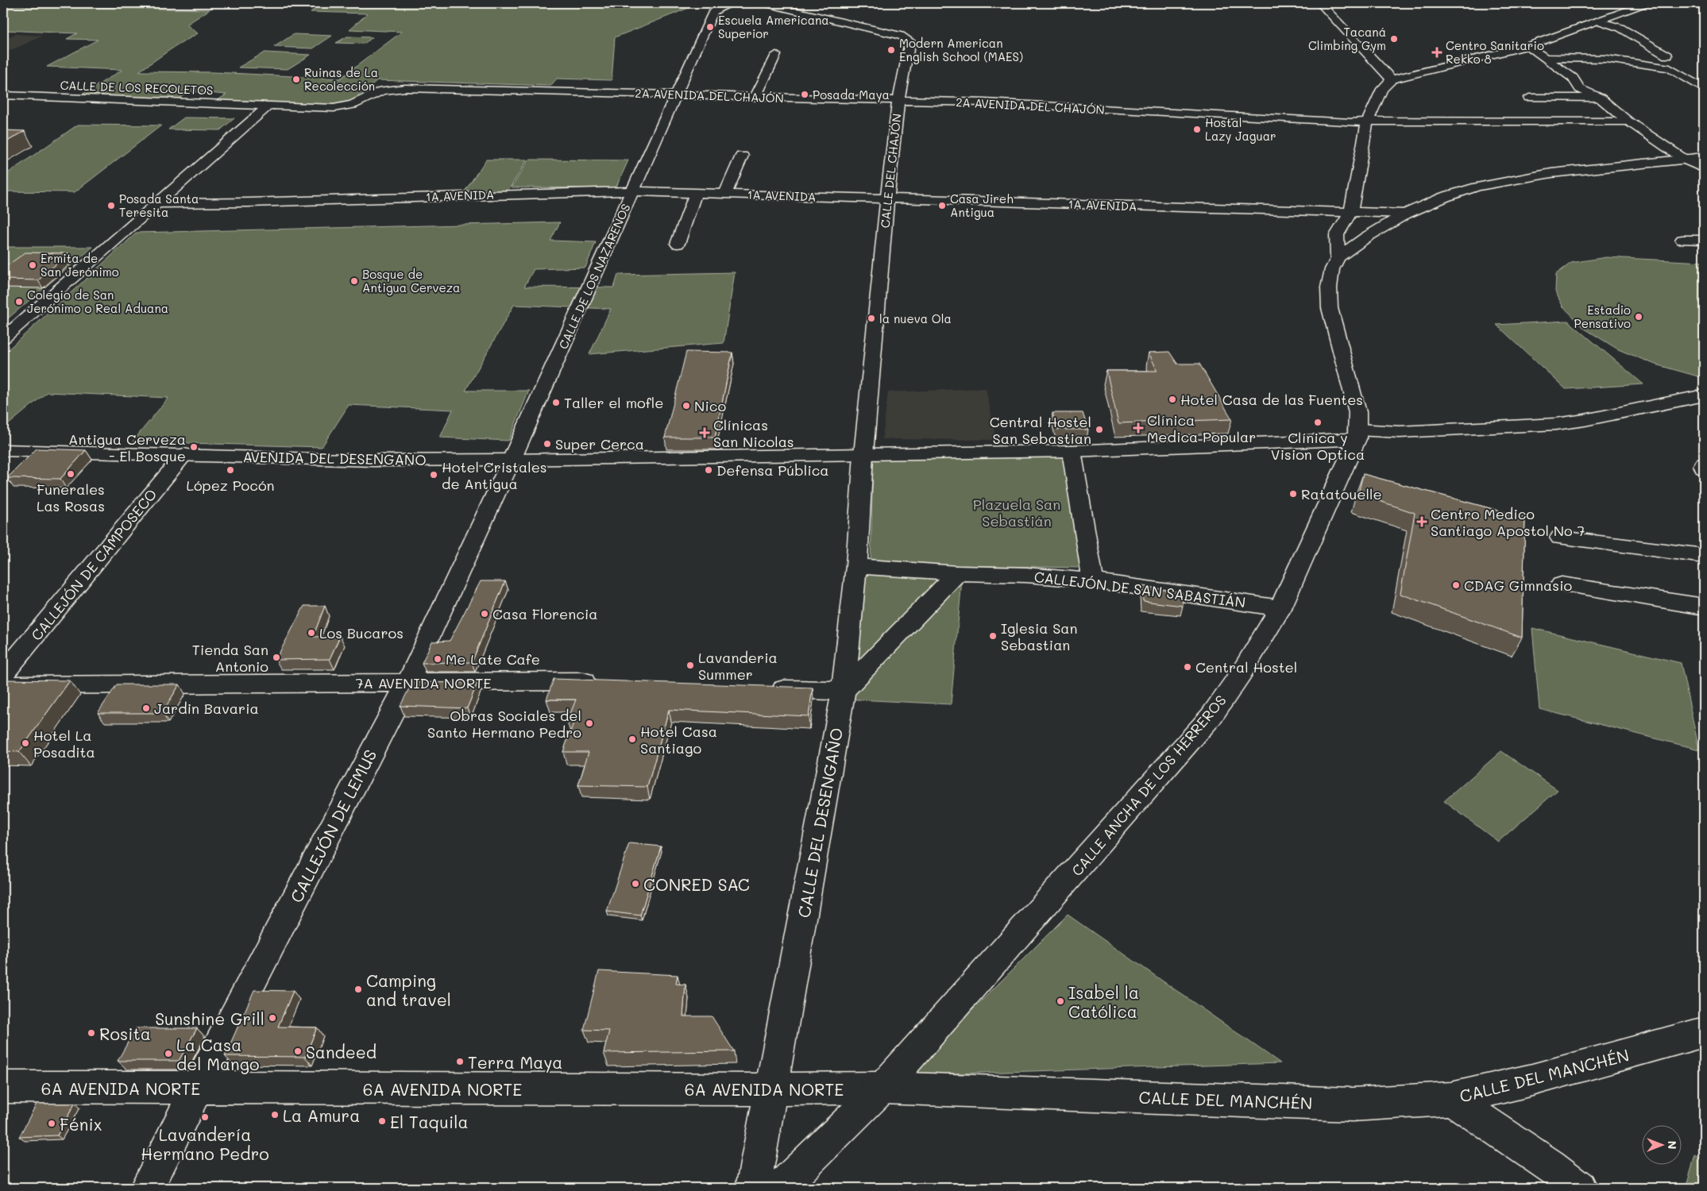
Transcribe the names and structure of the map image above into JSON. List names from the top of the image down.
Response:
{
  "streets": {
    "street": [
      "CALLE DE LOS RECOLETOS",
      "2A AVENIDA DEL CHAJÓN",
      "CALLE DEL CHAJÓN",
      "1A AVENIDA",
      "CALLE DE LOS NAZARENOS",
      "AVENIDA DEL DESENGAÑO",
      "CALLEJÓN DE CAMPOSECO",
      "CALLEJÓN DE SAN SABASTIÁN",
      "7A AVENIDA NORTE",
      "CALLE ANCHA DE LOS HERREROS",
      "CALLE DEL DESENGAÑO",
      "CALLEJÓN DE LEMUS",
      "CALLE DEL MANCHÉN",
      "6A AVENIDA NORTE"
    ]
  },
  "crossings": [
    ["CALLE DE LOS RECOLETOS", "2A AVENIDA DEL CHAJÓN"],
    ["2A AVENIDA DEL CHAJÓN", "CALLE DEL CHAJÓN"],
    ["2A AVENIDA DEL CHAJÓN", "CALLE DE LOS NAZARENOS"],
    ["CALLE DEL CHAJÓN", "1A AVENIDA"],
    ["CALLE DEL CHAJÓN", "AVENIDA DEL DESENGAÑO"],
    ["CALLE DEL CHAJÓN", "CALLE DEL DESENGAÑO"],
    ["1A AVENIDA", "CALLE DE LOS NAZARENOS"],
    ["CALLE DE LOS NAZARENOS", "AVENIDA DEL DESENGAÑO"],
    ["CALLE DE LOS NAZARENOS", "CALLEJÓN DE LEMUS"],
    ["AVENIDA DEL DESENGAÑO", "CALLEJÓN DE CAMPOSECO"],
    ["AVENIDA DEL DESENGAÑO", "CALLE ANCHA DE LOS HERREROS"],
    ["AVENIDA DEL DESENGAÑO", "CALLE DEL DESENGAÑO"],
    ["AVENIDA DEL DESENGAÑO", "CALLEJÓN DE LEMUS"],
    ["CALLEJÓN DE SAN SABASTIÁN", "CALLE ANCHA DE LOS HERREROS"],
    ["CALLEJÓN DE SAN SABASTIÁN", "CALLE DEL DESENGAÑO"],
    ["7A AVENIDA NORTE", "CALLEJÓN DE LEMUS"],
    ["CALLE ANCHA DE LOS HERREROS", "CALLE DEL MANCHÉN"],
    ["CALLE ANCHA DE LOS HERREROS", "6A AVENIDA NORTE"],
    ["CALLE DEL DESENGAÑO", "6A AVENIDA NORTE"],
    ["CALLEJÓN DE LEMUS", "6A AVENIDA NORTE"],
    ["CALLE DEL MANCHÉN", "6A AVENIDA NORTE"]
  ],
  "parks": ["Plazuela San Sebastián"],
  "places": {
    "other": [
      "Escuela Americana Superior",
      "Tacaná Climbing Gym",
      "Modern American English School (MAES)",
      "Ruinas de La Recolección",
      "Posada Maya",
      "Hostal Lazy Jaguar",
      "Posada Santa Teresita",
      "Casa Jireh Antigua",
      "Ermita de San Jerónimo",
      "Bosque de Antigua Cerveza",
      "Colegio de San Jerónimo o Real Aduana",
      "Estadio Pensativo",
      "la nueva Ola",
      "Hotel Casa de las Fuentes",
      "Taller el mofle",
      "Nico",
      "Clínica y Vision Optica",
      "Central Hostel San Sebastian",
      "Super Cerca",
      "Antigua Cerveza - El Bosque",
      "López Pocón",
      "Defensa Pública",
      "Funerales Las Rosas",
      "Hotel Cristales de Antigua",
      "Ratatouelle",
      "CDAG Gimnasio",
      "Casa Florencia",
      "Los Bucaros",
      "Iglesia San Sebastian",
      "Tienda San Antonio",
      "Me Late Cafe",
      "Lavanderia Summer",
      "Central Hostel",
      "Jardin Bavaria",
      "Obras Sociales del Santo Hermano Pedro",
      "Hotel Casa Santiago",
      "Hotel La Posadita",
      "CONRED SAC",
      "Camping and travel",
      "Isabel la Católica",
      "Sunshine Grill",
      "Rosita",
      "Sandeed",
      "La Casa del Mango",
      "Terra Maya",
      "La Amura",
      "Lavandería Hermano Pedro",
      "El Taquila",
      "Fénix"
    ],
    "health": [
      "Centro Sanitario Rekko 8",
      "Clínica Medica Popular",
      "Clínicas San Nicolas",
      "Centro Medico Santiago Apostol No 7"
    ]
  },
  "north": "right"
}
